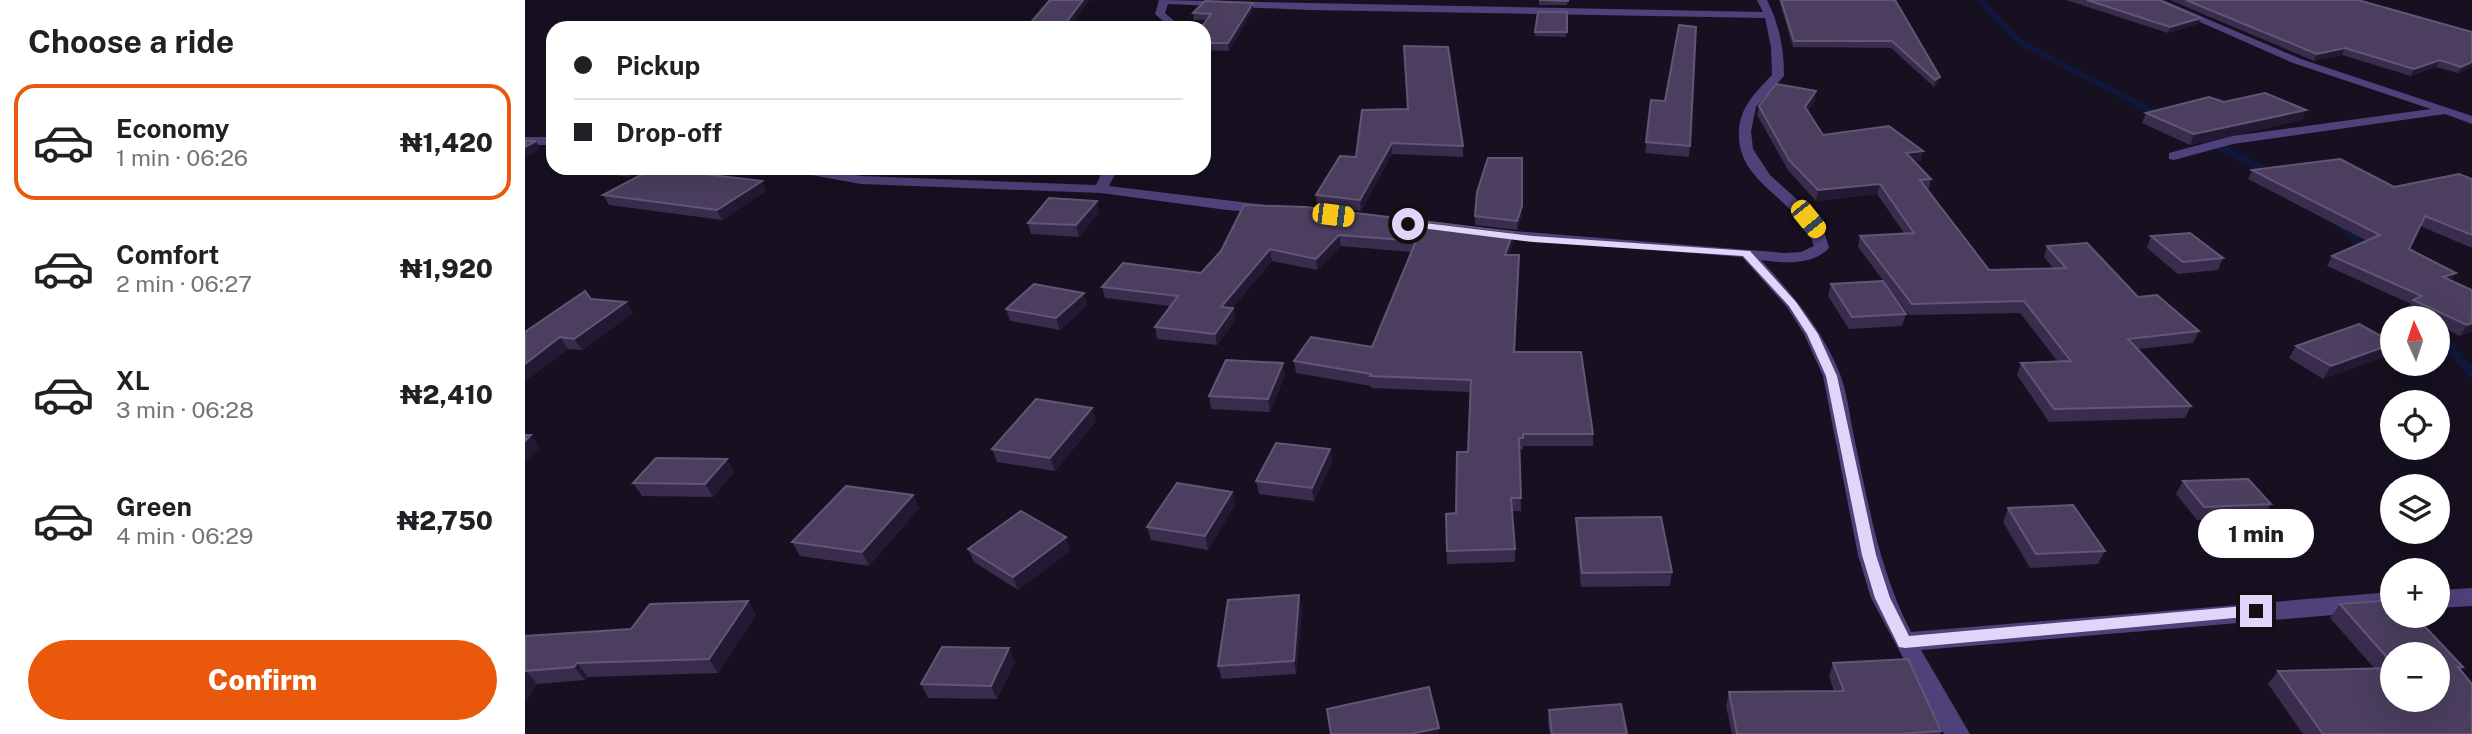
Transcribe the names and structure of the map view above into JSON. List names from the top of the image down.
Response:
{
  "north": "top",
  "page": {
    "heading": "Choose a ride",
    "banner": ["Pickup", "Drop-off"],
    "list": [
      {
        "name": "Economy",
        "note": "1 min · 06:26",
        "value": "₦1,420"
      },
      {
        "name": "Comfort",
        "note": "2 min · 06:27",
        "value": "₦1,920"
      },
      {
        "name": "XL",
        "note": "3 min · 06:28",
        "value": "₦2,410"
      },
      {
        "name": "Green",
        "note": "4 min · 06:29",
        "value": "₦2,750"
      }
    ],
    "map_buttons": ["+", "−"],
    "bubble": "1 min",
    "buttons": "Confirm"
  }
}
